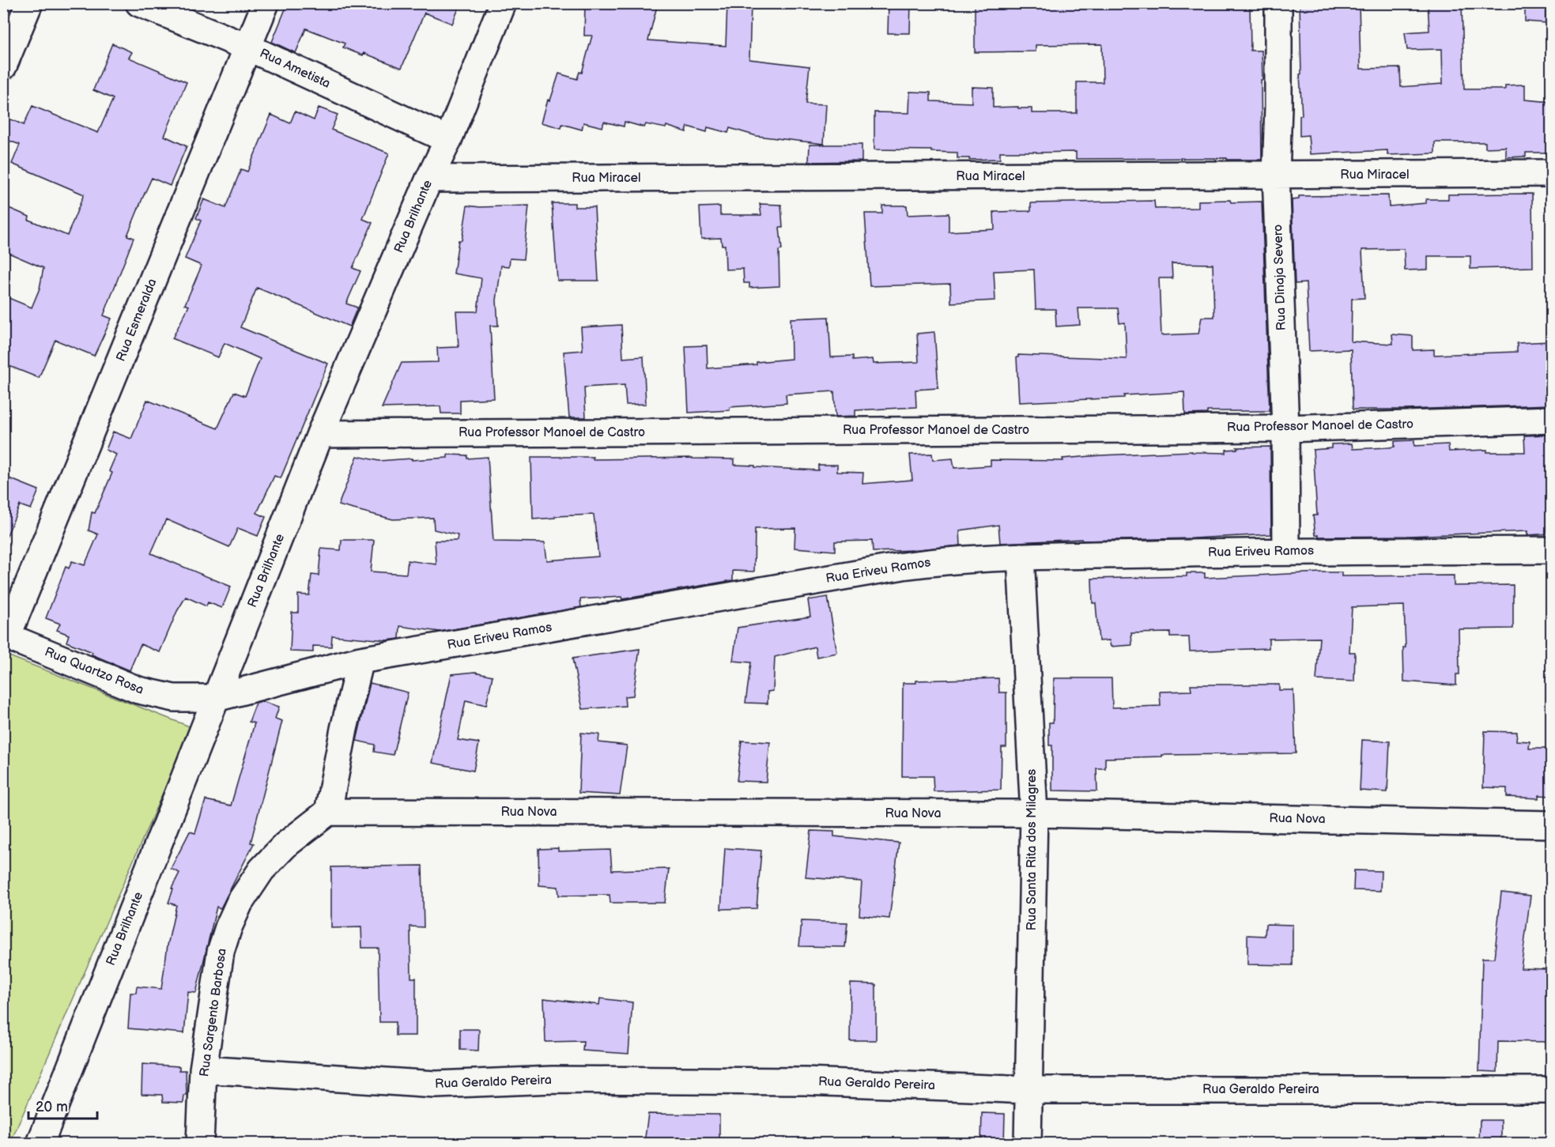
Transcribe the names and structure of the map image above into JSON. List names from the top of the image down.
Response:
{
  "streets": {
    "street": [
      "Rua Ametista",
      "Rua Miracel",
      "Rua Brilhante",
      "Rua Dinaja Severo",
      "Rua Esmeralda",
      "Rua Professor Manoel de Castro",
      "Rua Eriveu Ramos",
      "Rua Quartzo Rosa",
      "Rua Nova",
      "Rua Santa Rita dos Milagres",
      "Rua Sargento Barbosa",
      "Rua Geraldo Pereira"
    ]
  },
  "crossings": [
    ["Rua Ametista", "Rua Brilhante"],
    ["Rua Ametista", "Rua Esmeralda"],
    ["Rua Miracel", "Rua Brilhante"],
    ["Rua Miracel", "Rua Dinaja Severo"],
    ["Rua Brilhante", "Rua Professor Manoel de Castro"],
    ["Rua Brilhante", "Rua Eriveu Ramos"],
    ["Rua Brilhante", "Rua Quartzo Rosa"],
    ["Rua Dinaja Severo", "Rua Professor Manoel de Castro"],
    ["Rua Dinaja Severo", "Rua Eriveu Ramos"],
    ["Rua Esmeralda", "Rua Quartzo Rosa"],
    ["Rua Eriveu Ramos", "Rua Quartzo Rosa"],
    ["Rua Eriveu Ramos", "Rua Santa Rita dos Milagres"],
    ["Rua Nova", "Rua Santa Rita dos Milagres"],
    ["Rua Nova", "Rua Sargento Barbosa"],
    ["Rua Santa Rita dos Milagres", "Rua Geraldo Pereira"],
    ["Rua Sargento Barbosa", "Rua Geraldo Pereira"]
  ],
  "scale_bar": "20 m"
}
